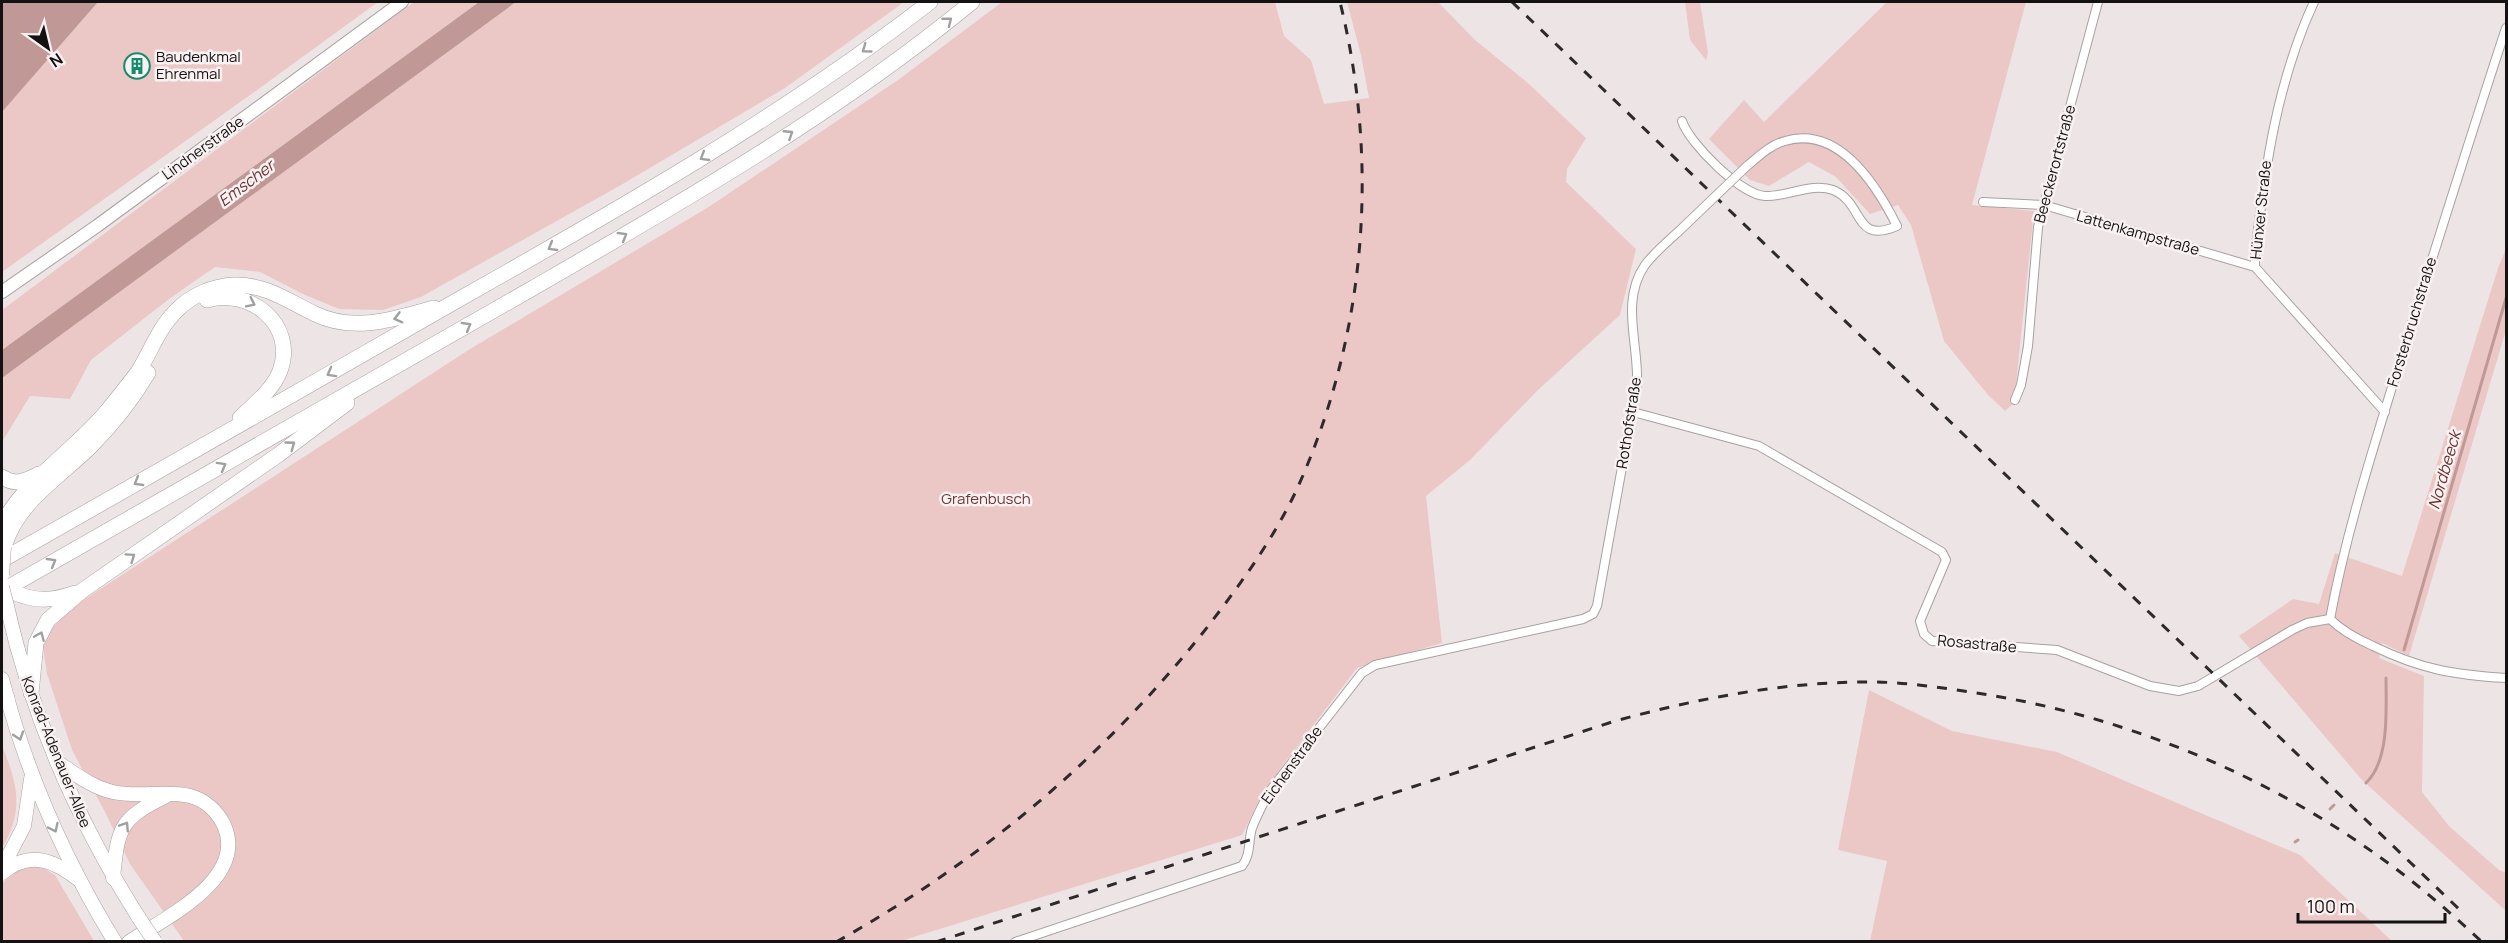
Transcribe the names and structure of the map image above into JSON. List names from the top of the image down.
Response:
{
  "streets": {
    "main road": ["Konrad-Adenauer-Allee"],
    "street": [
      "Lindnerstraße",
      "Beeckerortstraße",
      "Hünxer Straße",
      "Lattenkampstraße",
      "Forsterbruchstraße",
      "Rothofstraße",
      "Rosastraße",
      "Eichenstraße"
    ]
  },
  "crossings": [
    ["Beeckerortstraße", "Lattenkampstraße"],
    ["Hünxer Straße", "Lattenkampstraße"],
    ["Hünxer Straße", "Forsterbruchstraße"],
    ["Forsterbruchstraße", "Rosastraße"],
    ["Rothofstraße", "Rosastraße"],
    ["Rothofstraße", "Eichenstraße"]
  ],
  "water": ["Emscher", "Nordbeeck"],
  "parks": ["Grafenbusch"],
  "places": {
    "building": ["Baudenkmal Ehrenmal"]
  },
  "scale_bar": "100 m",
  "north": "bottom right"
}
